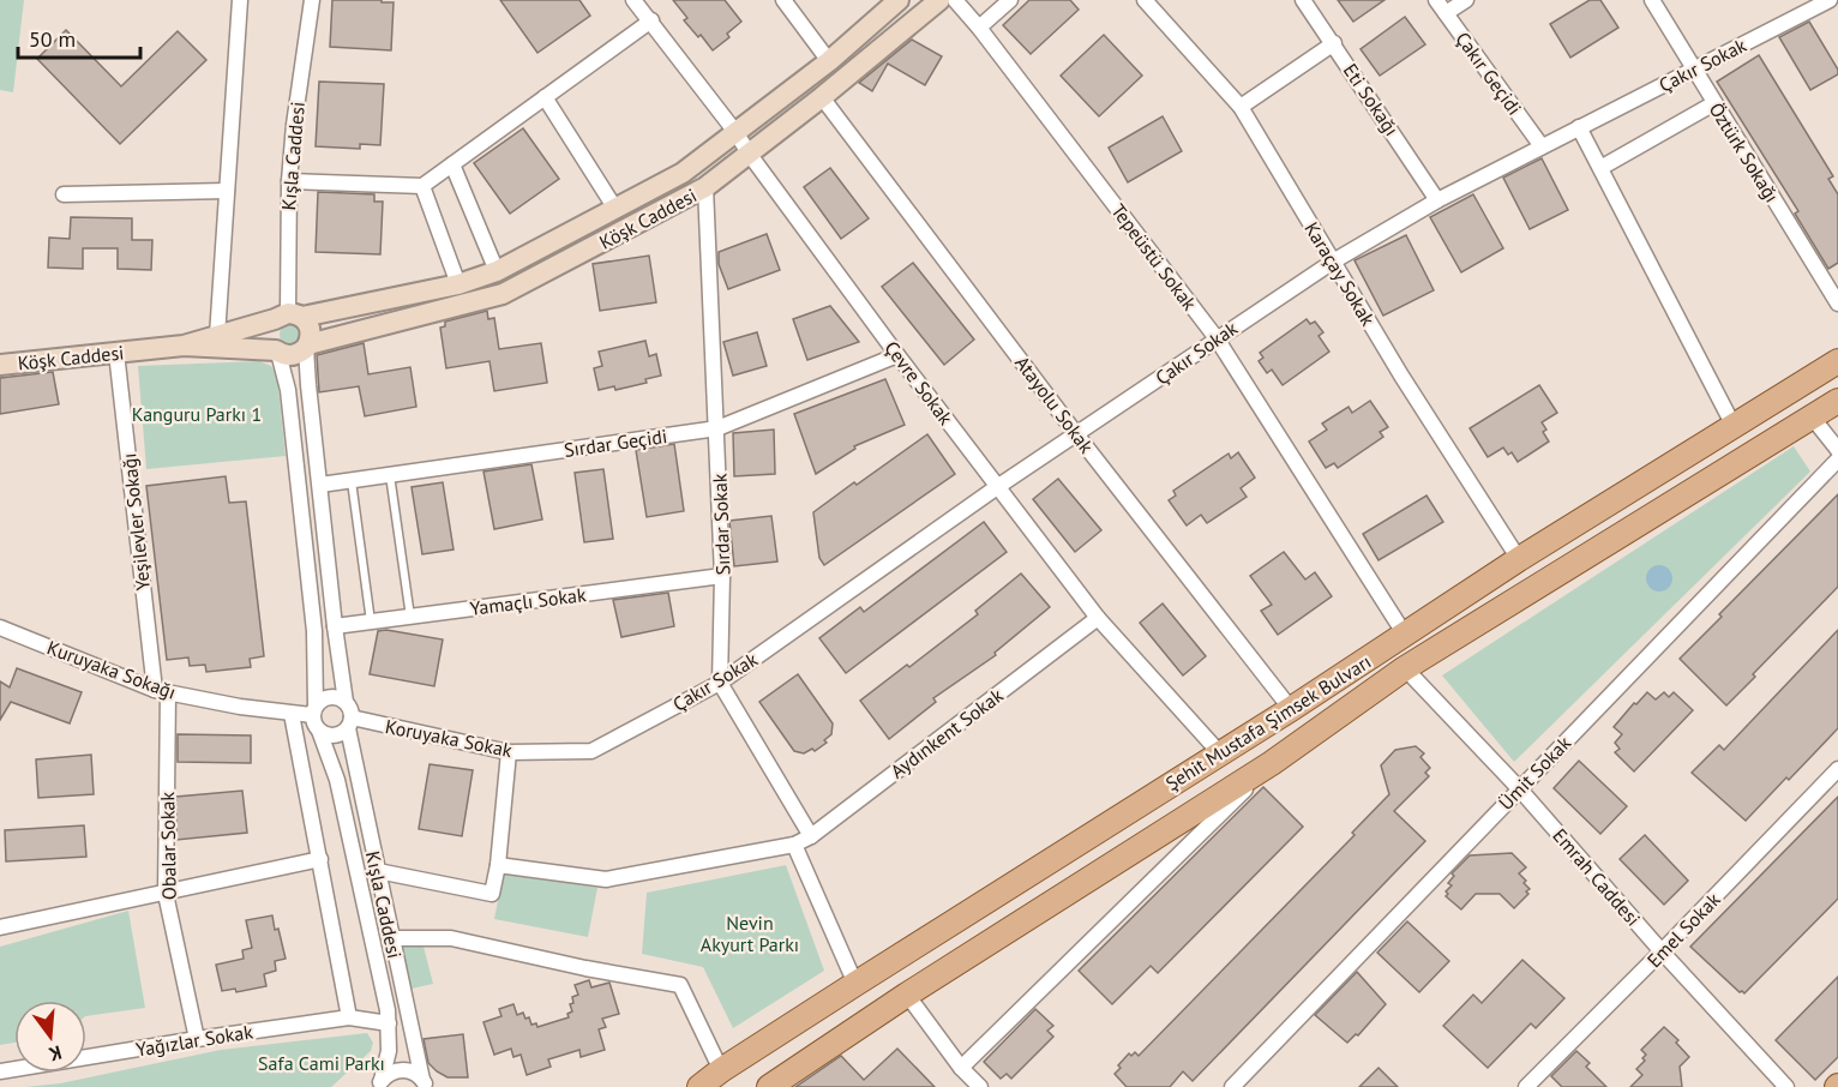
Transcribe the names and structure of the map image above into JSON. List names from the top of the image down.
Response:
{
  "streets": {
    "main road": ["Şehit Mustafa Şimsek Bulvarı"],
    "street": [
      "Çakır Sokak",
      "Çakır Geçidi",
      "Eti Sokağı",
      "Öztürk Sokağı",
      "Kışla Caddesi",
      "Köşk Caddesi",
      "Tepeüstü Sokak",
      "Karaçay Sokak",
      "Çevre Sokak",
      "Atayolu Sokak",
      "Sırdar Geçidi",
      "Yeşilevler Sokağı",
      "Sırdar Sokak",
      "Yamaçlı Sokak",
      "Kuruyaka Sokağı",
      "Aydınkent Sokak",
      "Koruyaka Sokak",
      "Ümit Sokak",
      "Obalar Sokak",
      "Emrah Caddesi",
      "Emel Sokak",
      "Yağızlar Sokak"
    ]
  },
  "crossings": [
    ["Çakır Sokak", "Çakır Geçidi"],
    ["Çakır Sokak", "Eti Sokağı"],
    ["Çakır Sokak", "Öztürk Sokağı"],
    ["Çakır Sokak", "Tepeüstü Sokak"],
    ["Çakır Sokak", "Karaçay Sokak"],
    ["Çakır Sokak", "Çevre Sokak"],
    ["Çakır Sokak", "Atayolu Sokak"],
    ["Çakır Sokak", "Sırdar Sokak"],
    ["Çakır Sokak", "Koruyaka Sokak"],
    ["Kışla Caddesi", "Köşk Caddesi"],
    ["Kışla Caddesi", "Kuruyaka Sokağı"],
    ["Kışla Caddesi", "Koruyaka Sokak"],
    ["Kışla Caddesi", "Yağızlar Sokak"],
    ["Köşk Caddesi", "Çevre Sokak"],
    ["Köşk Caddesi", "Atayolu Sokak"],
    ["Köşk Caddesi", "Yeşilevler Sokağı"],
    ["Köşk Caddesi", "Sırdar Sokak"],
    ["Tepeüstü Sokak", "Şehit Mustafa Şimsek Bulvarı"],
    ["Karaçay Sokak", "Şehit Mustafa Şimsek Bulvarı"],
    ["Çevre Sokak", "Sırdar Geçidi"],
    ["Çevre Sokak", "Şehit Mustafa Şimsek Bulvarı"],
    ["Çevre Sokak", "Aydınkent Sokak"],
    ["Atayolu Sokak", "Şehit Mustafa Şimsek Bulvarı"],
    ["Sırdar Geçidi", "Sırdar Sokak"],
    ["Yeşilevler Sokağı", "Kuruyaka Sokağı"],
    ["Yeşilevler Sokağı", "Obalar Sokak"],
    ["Sırdar Sokak", "Yamaçlı Sokak"],
    ["Kuruyaka Sokağı", "Koruyaka Sokak"],
    ["Kuruyaka Sokağı", "Obalar Sokak"],
    ["Şehit Mustafa Şimsek Bulvarı", "Emrah Caddesi"],
    ["Ümit Sokak", "Emrah Caddesi"],
    ["Obalar Sokak", "Yağızlar Sokak"],
    ["Emrah Caddesi", "Emel Sokak"]
  ],
  "parks": ["Kanguru Parkı 1", "Nevin Akyurt Parkı", "Safa Cami Parkı"],
  "scale_bar": "50 m",
  "north": "bottom"
}
